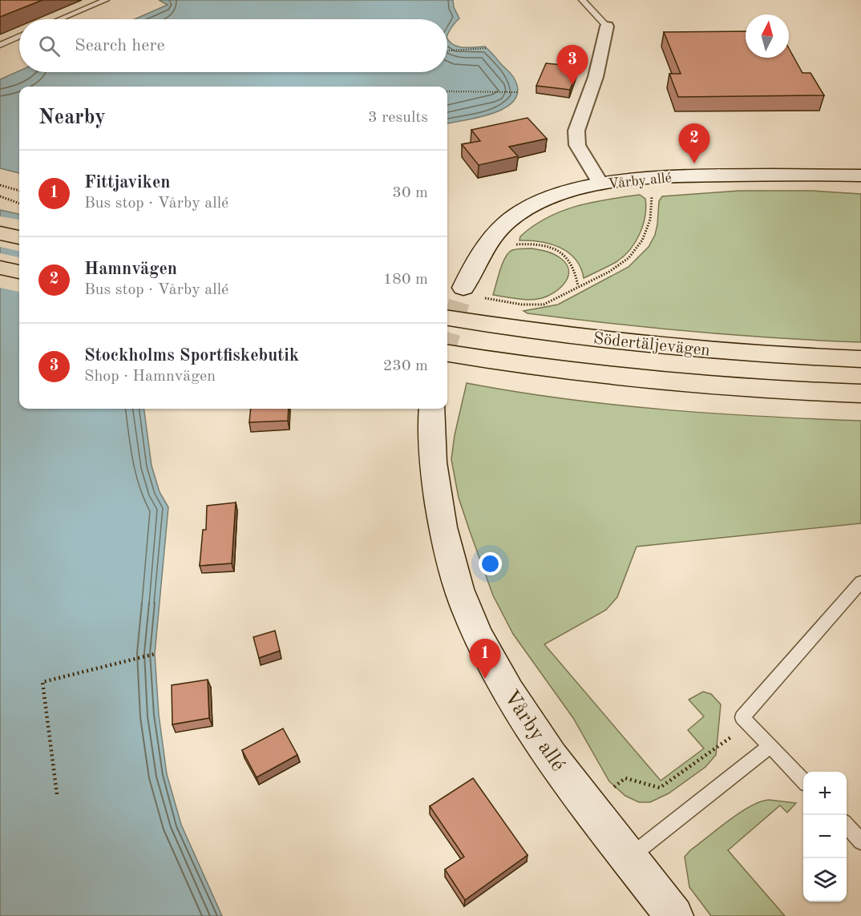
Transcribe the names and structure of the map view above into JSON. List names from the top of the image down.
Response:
{
  "streets": {
    "highway": ["Södertäljevägen"],
    "street": ["Vårby allé"]
  },
  "north": "top",
  "page": {
    "search": "Search here",
    "pins": ["3", "2", "1"],
    "heading": ["Nearby", "3 results"],
    "list": [
      {
        "mark": "1",
        "name": "Fittjaviken",
        "note": "Bus stop · Vårby allé",
        "value": "30 m"
      },
      {
        "mark": "2",
        "name": "Hamnvägen",
        "note": "Bus stop · Vårby allé",
        "value": "180 m"
      },
      {
        "mark": "3",
        "name": "Stockholms Sportfiskebutik",
        "note": "Shop · Hamnvägen",
        "value": "230 m"
      }
    ],
    "map_buttons": ["+", "−"]
  }
}
